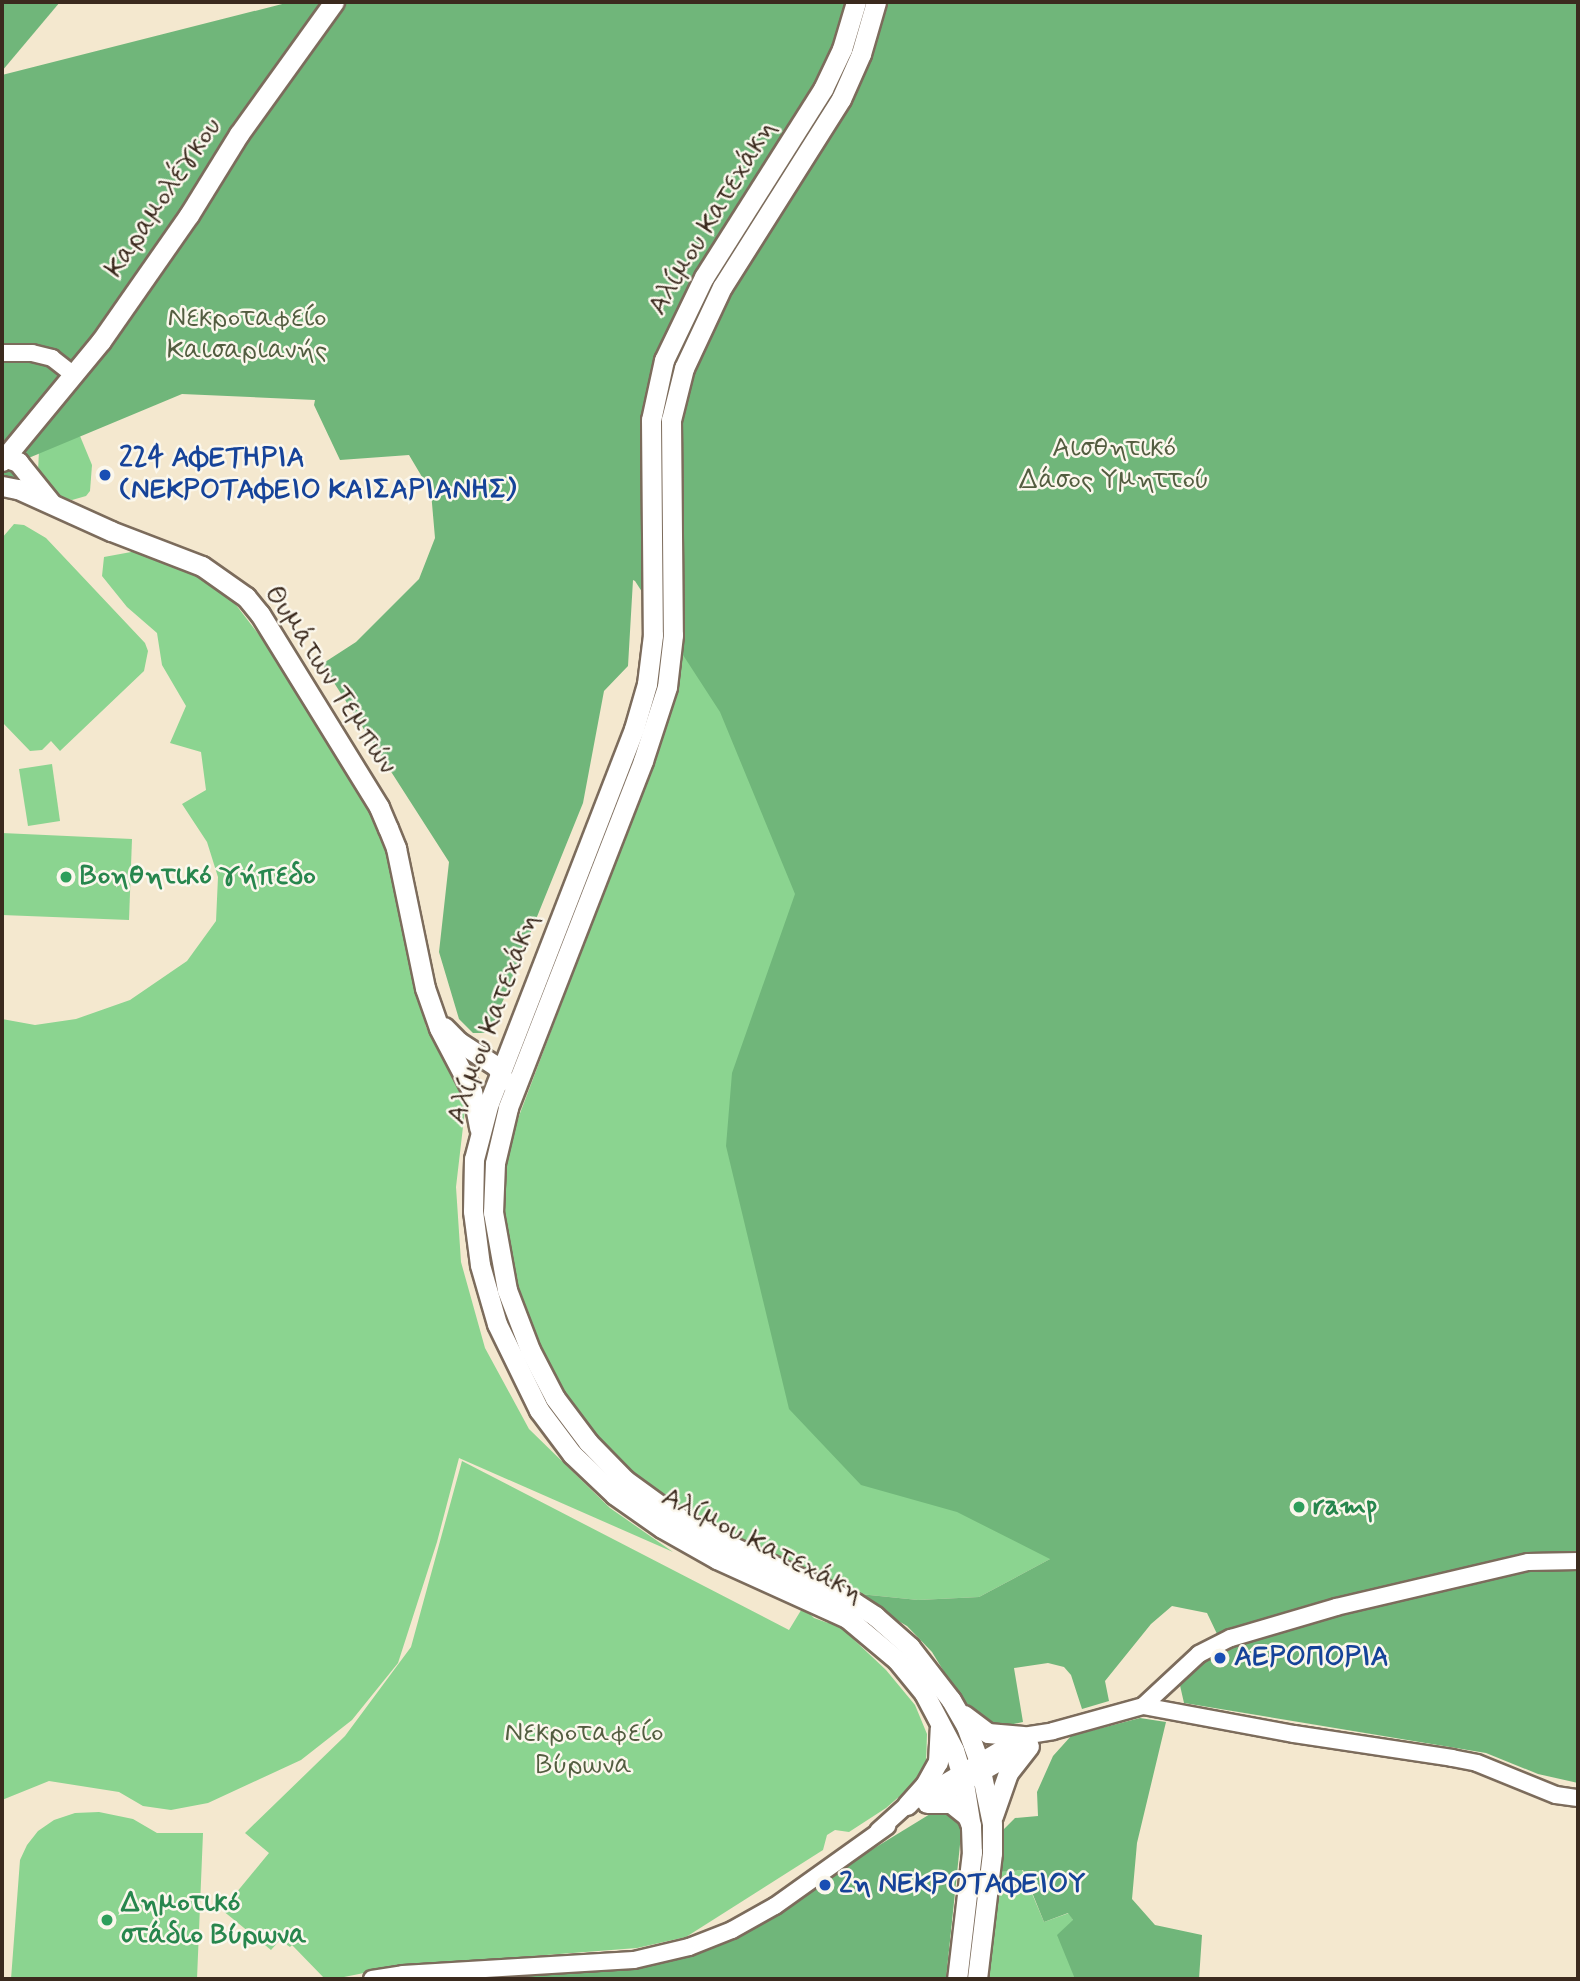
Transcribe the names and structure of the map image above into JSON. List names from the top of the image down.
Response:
{
  "streets": {
    "main road": ["Καραμολέγκου", "Αλίμου Κατεχάκη", "Θυμάτων Τεμπών"]
  },
  "crossings": [
    ["Καραμολέγκου", "Θυμάτων Τεμπών"],
    ["Αλίμου Κατεχάκη", "Θυμάτων Τεμπών"]
  ],
  "parks": ["Νεκροταφείο Καισαριανής", "Αισθητικό Δάσος Υμηττού", "Νεκροταφείο Βύρωνα"],
  "places": [
    "224 ΑΦΕΤΗΡΙΑ (ΝΕΚΡΟΤΑΦΕΙΟ ΚΑΙΣΑΡΙΑΝΗΣ)",
    "Βοηθητικό γήπεδο",
    "ramp",
    "ΑΕΡΟΠΟΡΙΑ",
    "2η ΝΕΚΡΟΤΑΦΕΙΟΥ",
    "Δημοτικό στάδιο Βύρωνα"
  ]
}
